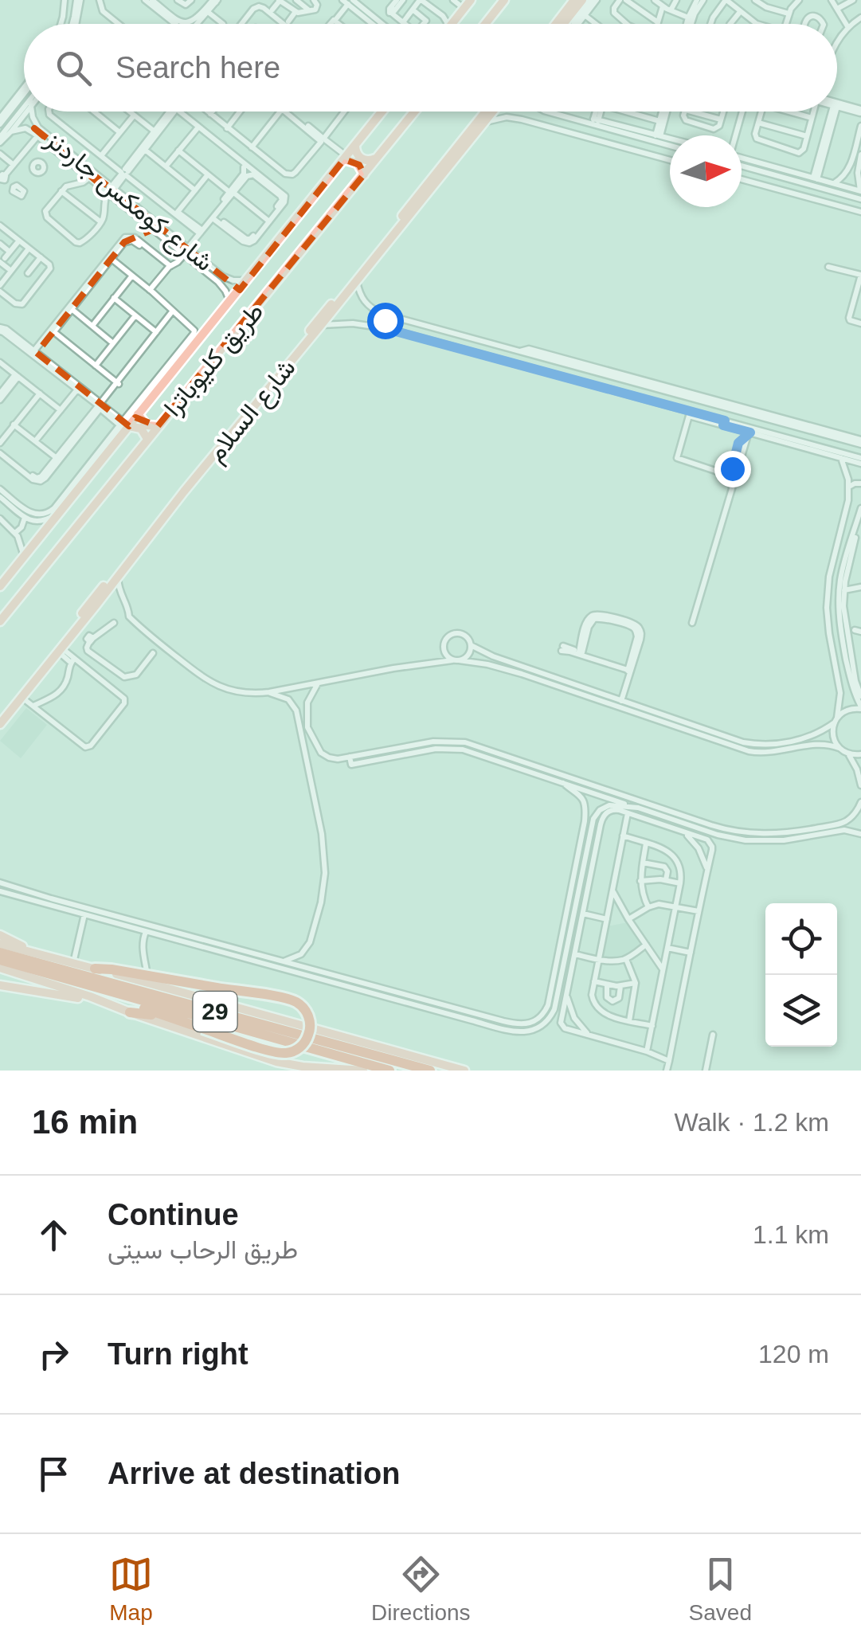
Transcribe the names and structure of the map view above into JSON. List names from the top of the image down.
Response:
{
  "streets": {
    "highway": ["29"],
    "main road": ["طريق كليوباترا", "شارع السلام"],
    "street": ["شارع كومكس جاردنز"]
  },
  "crossings": [
    ["شارع كومكس جاردنز", "طريق كليوباترا"]
  ],
  "north": "right",
  "page": {
    "search": "Search here",
    "heading": ["16 min", "Walk · 1.2 km"],
    "list": [
      ["Continue", "طريق الرحاب سيتى", "1.1 km"],
      ["Turn right", "120 m"],
      "Arrive at destination"
    ],
    "nav": ["Map", "Directions", "Saved"]
  }
}
